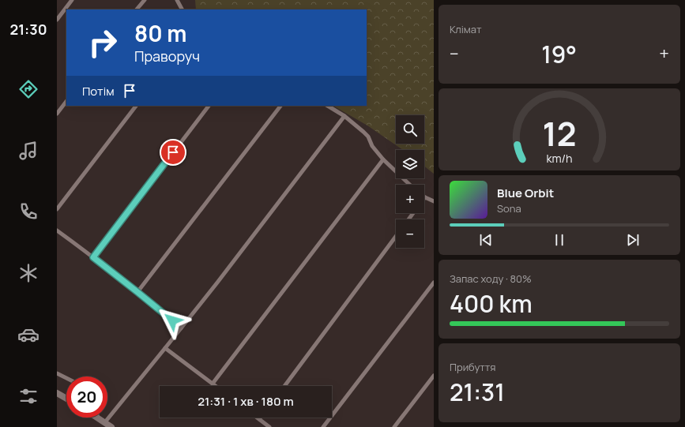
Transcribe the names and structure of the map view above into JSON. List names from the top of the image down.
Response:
{
  "page": {
    "tabs": "21:30",
    "tile": [
      "Клімат",
      ["Запас ходу · 80%", "400 km"],
      ["Прибуття", "21:31"]
    ],
    "turn": ["80 m", "Праворуч"],
    "heat": ["−", "19°", "+"],
    "then": "Потім",
    "map_buttons": ["+", "−"],
    "song": ["Blue Orbit", "Sona"],
    "limit": "20",
    "trip": "21:31 · 1 хв · 180 m",
    "gauge": ["12", "km/h"]
  }
}
